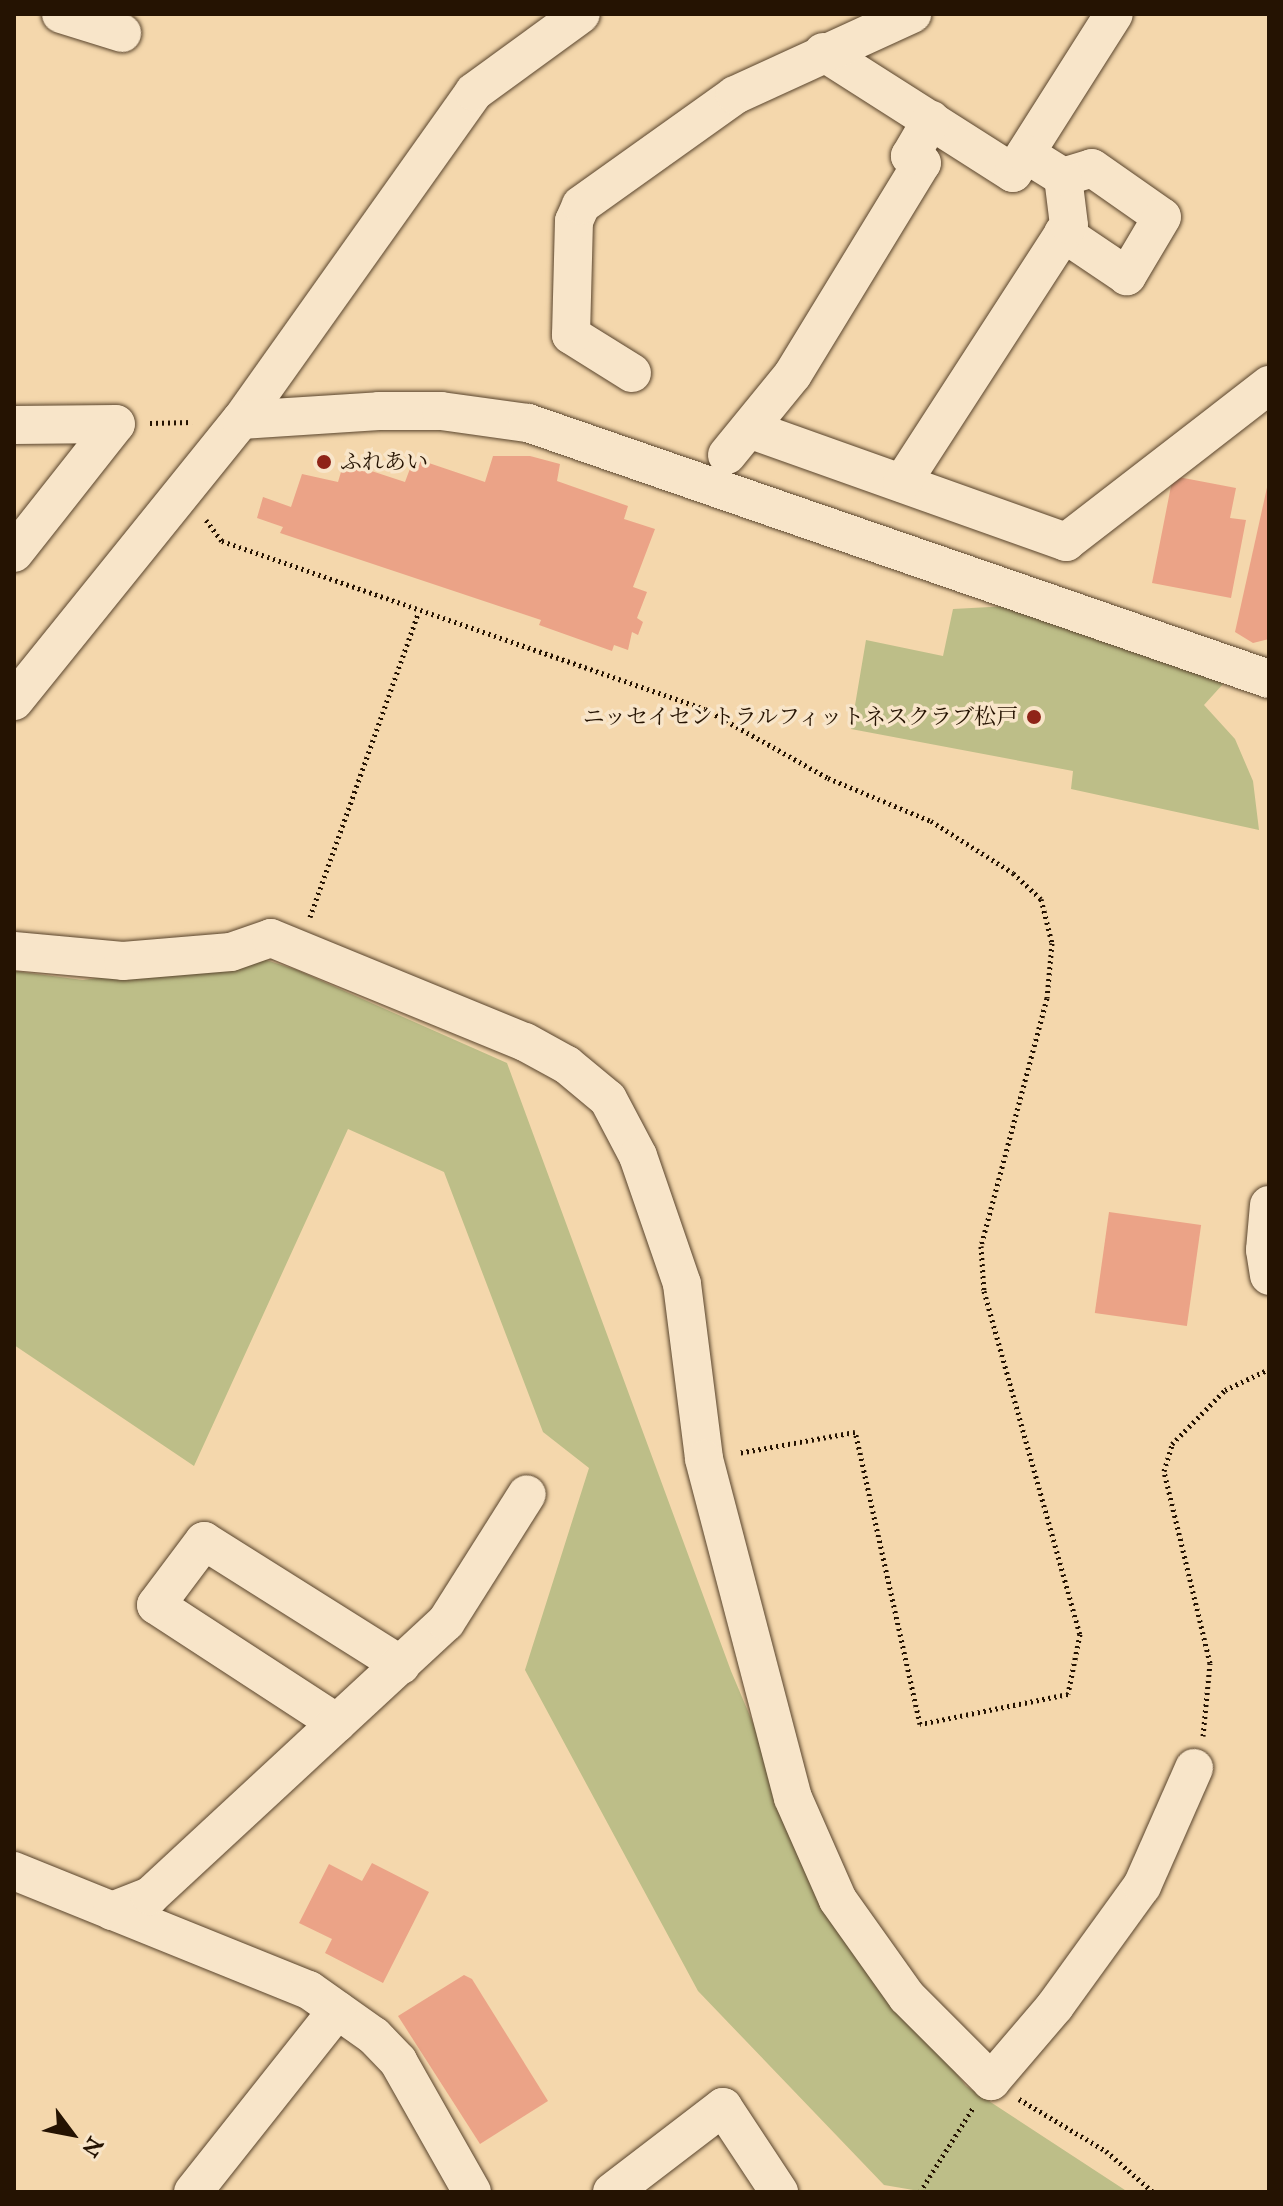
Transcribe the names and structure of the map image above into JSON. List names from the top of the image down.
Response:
{
  "places": ["ふれあい", "ニッセイセントラルフィットネスクラブ松戸"],
  "north": "bottom right"
}
